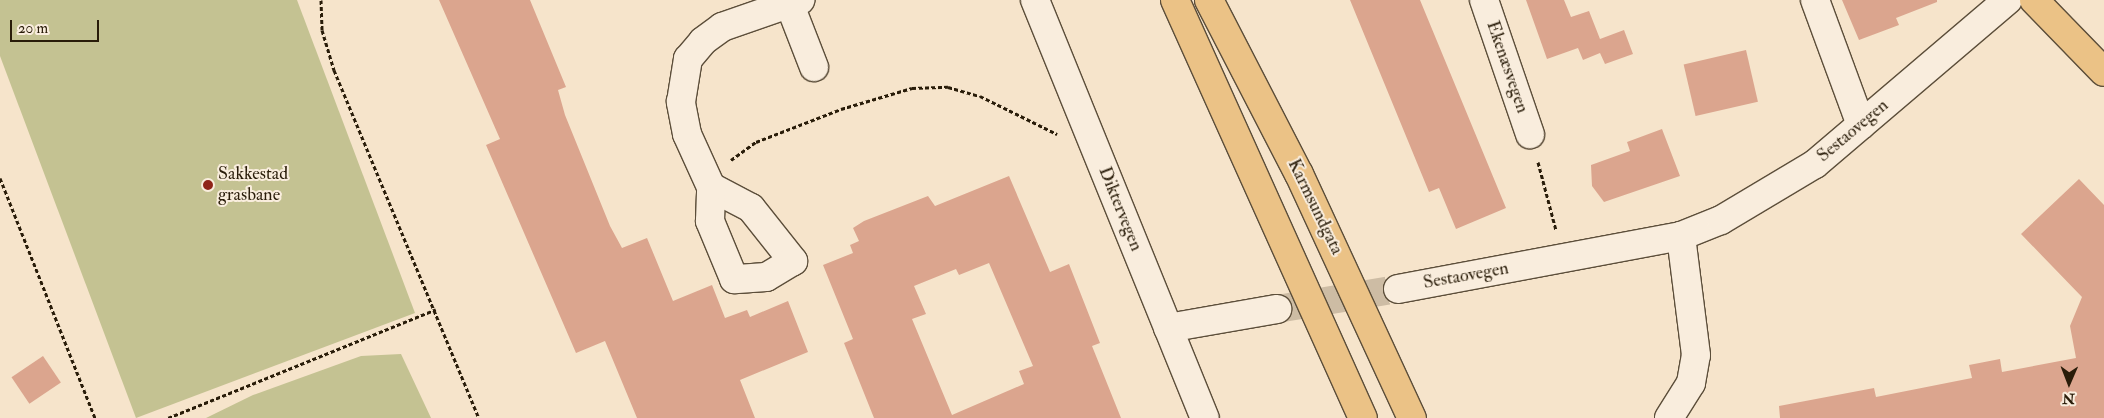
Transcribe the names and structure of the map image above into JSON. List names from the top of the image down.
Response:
{
  "streets": {
    "main road": ["Karmsundgata"],
    "street": ["Ekenæsvegen", "Sestaovegen", "Diktervegen"]
  },
  "places": ["Sakkestad grasbane"],
  "scale_bar": "20 m",
  "north": "bottom"
}
